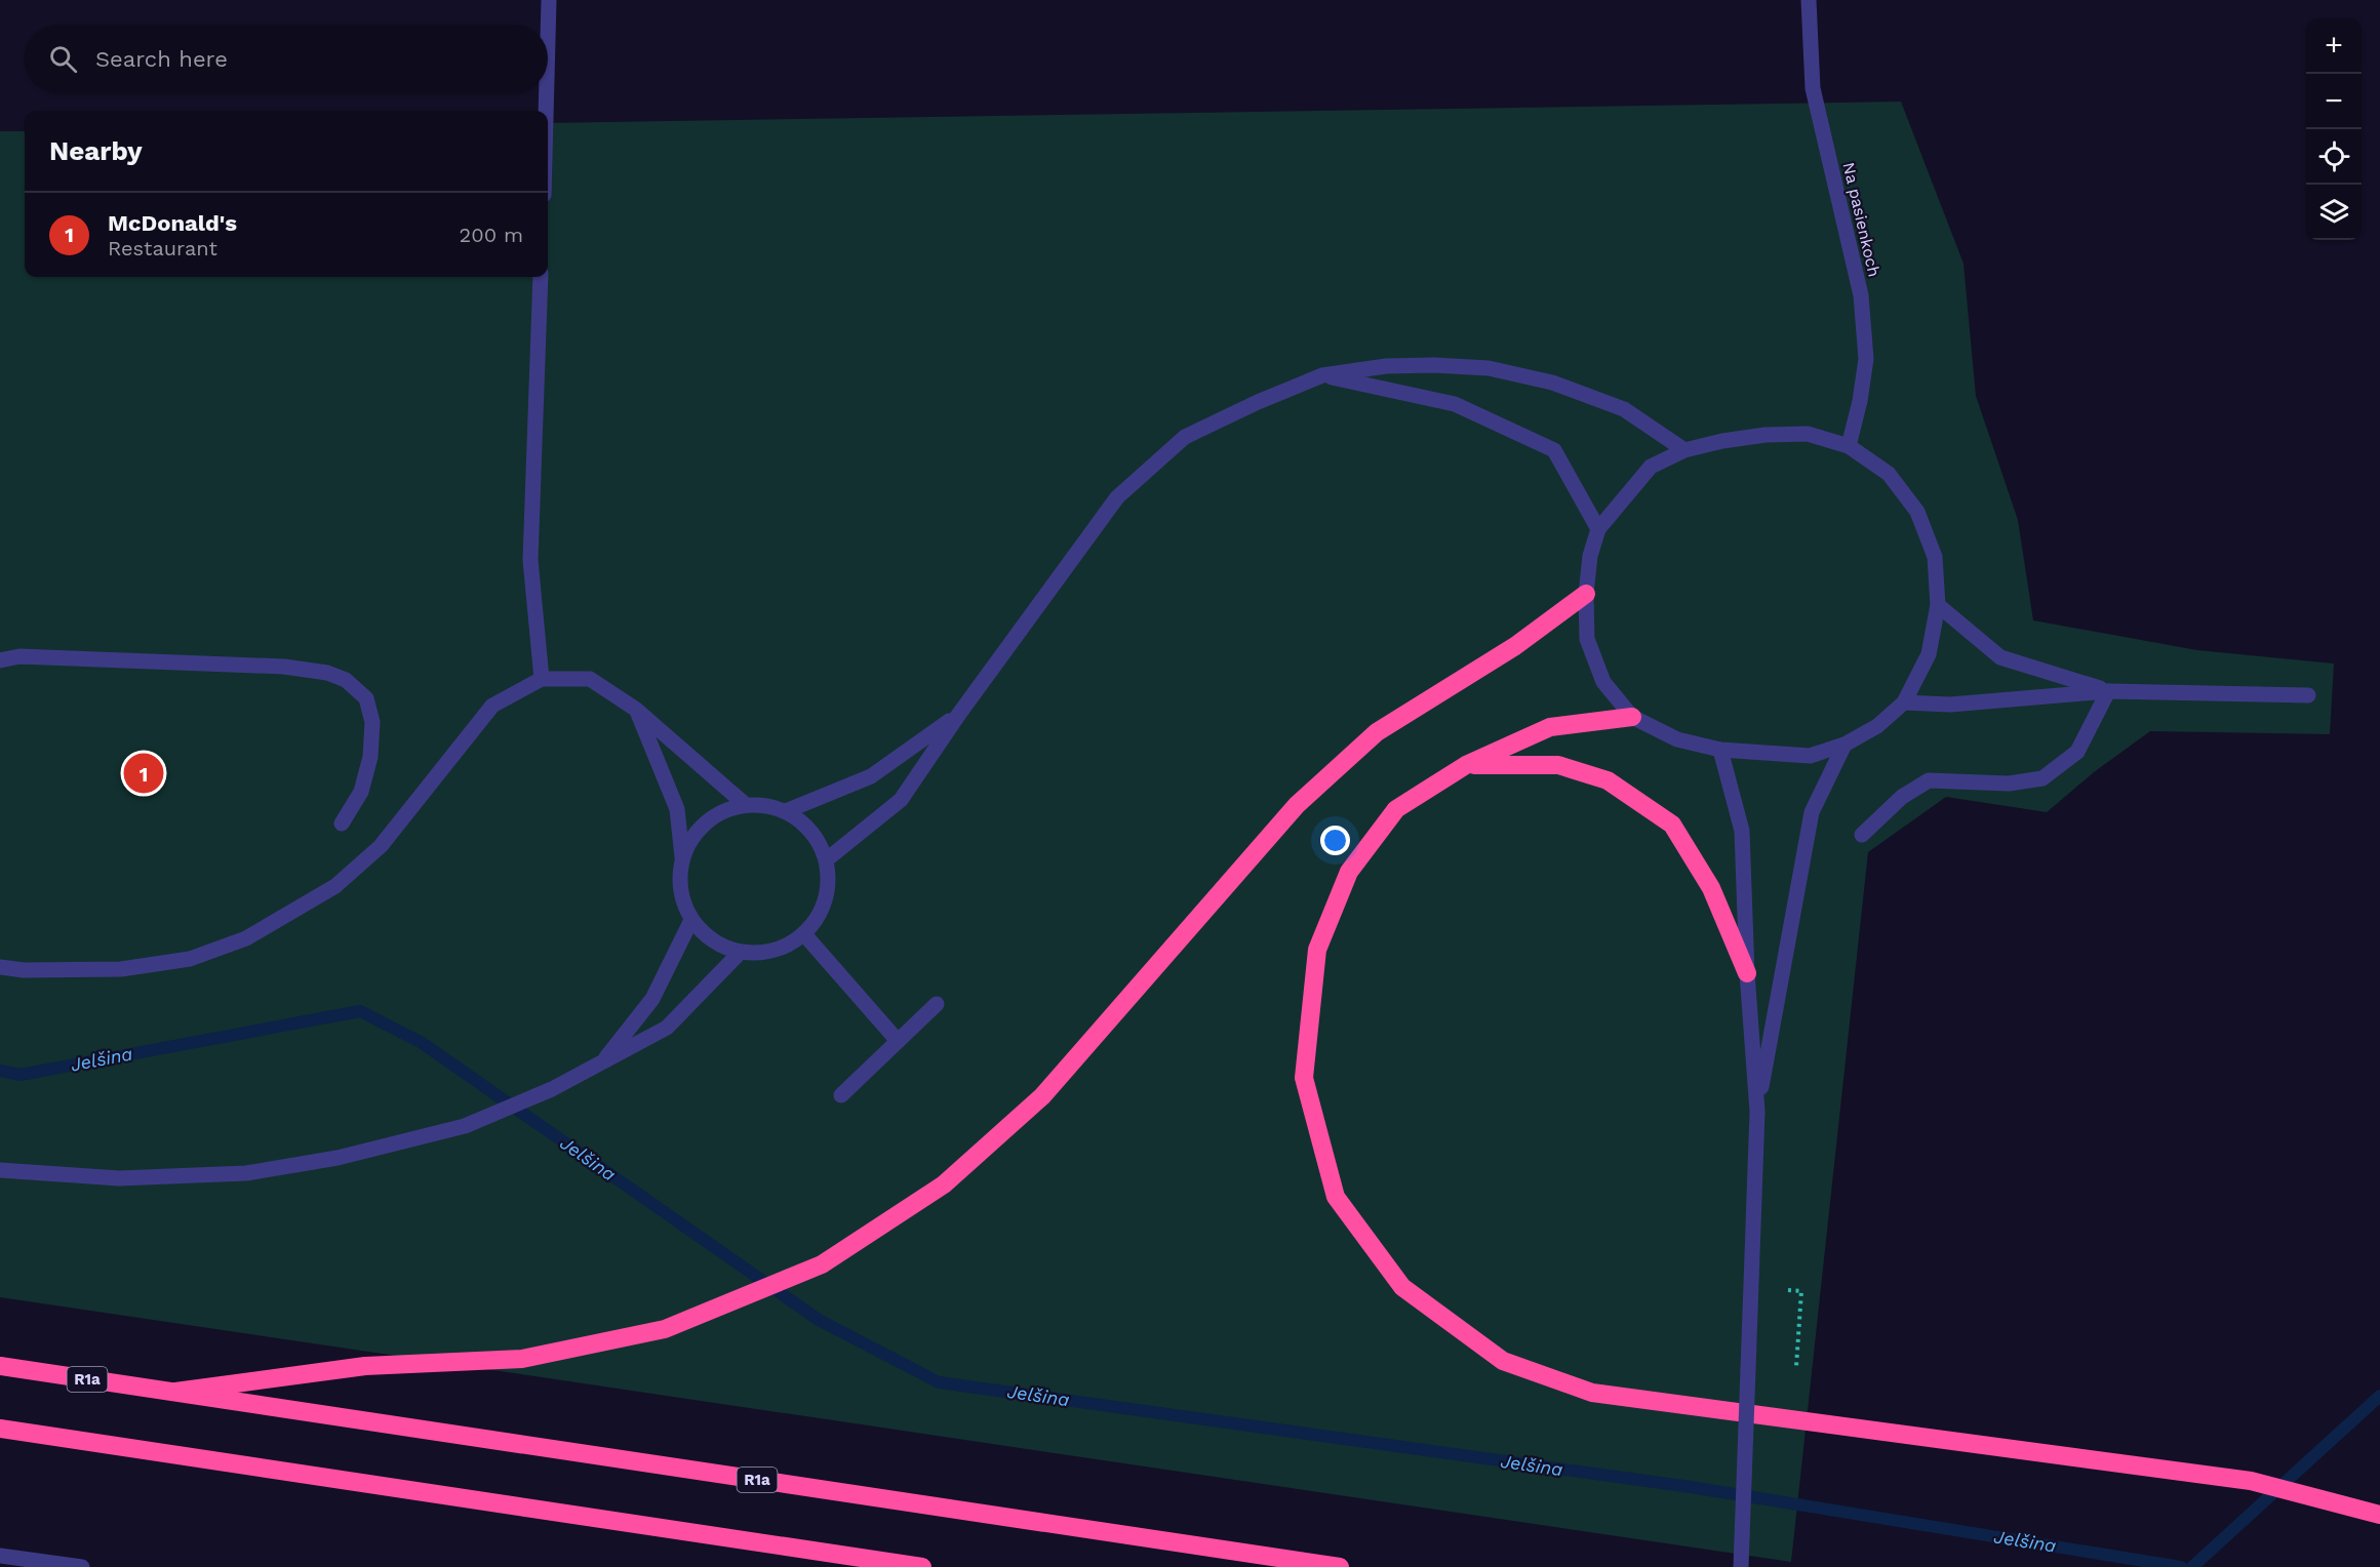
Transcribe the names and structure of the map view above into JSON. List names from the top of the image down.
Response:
{
  "streets": {
    "highway": ["R1a"],
    "street": ["Na pasienkoch"]
  },
  "water": ["Jelšina"],
  "page": {
    "map_buttons": ["+", "−"],
    "search": "Search here",
    "heading": "Nearby",
    "list": [
      {
        "mark": "1",
        "name": "McDonald's",
        "note": "Restaurant",
        "value": "200 m"
      }
    ],
    "pins": "1"
  }
}
